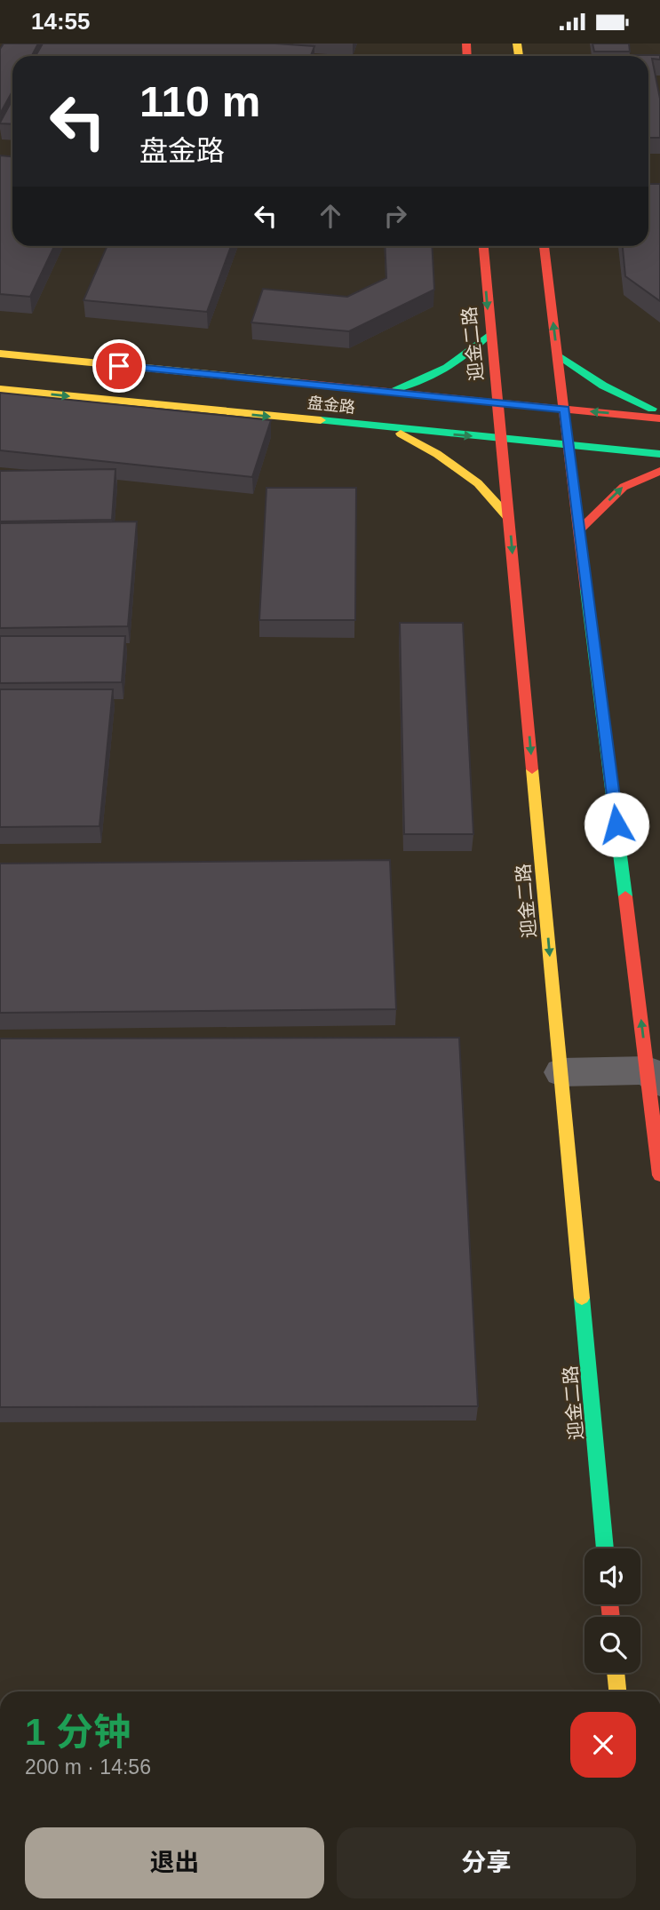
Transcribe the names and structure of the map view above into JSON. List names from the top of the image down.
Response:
{
  "streets": {
    "street": ["迎金二路", "盘金路"]
  },
  "crossings": [
    ["迎金二路", "盘金路"]
  ],
  "page": {
    "status": "14:55",
    "turn": ["110 m", "盘金路"],
    "heading": ["1 分钟", "200 m · 14:56"],
    "buttons": ["退出", "分享"]
  }
}
